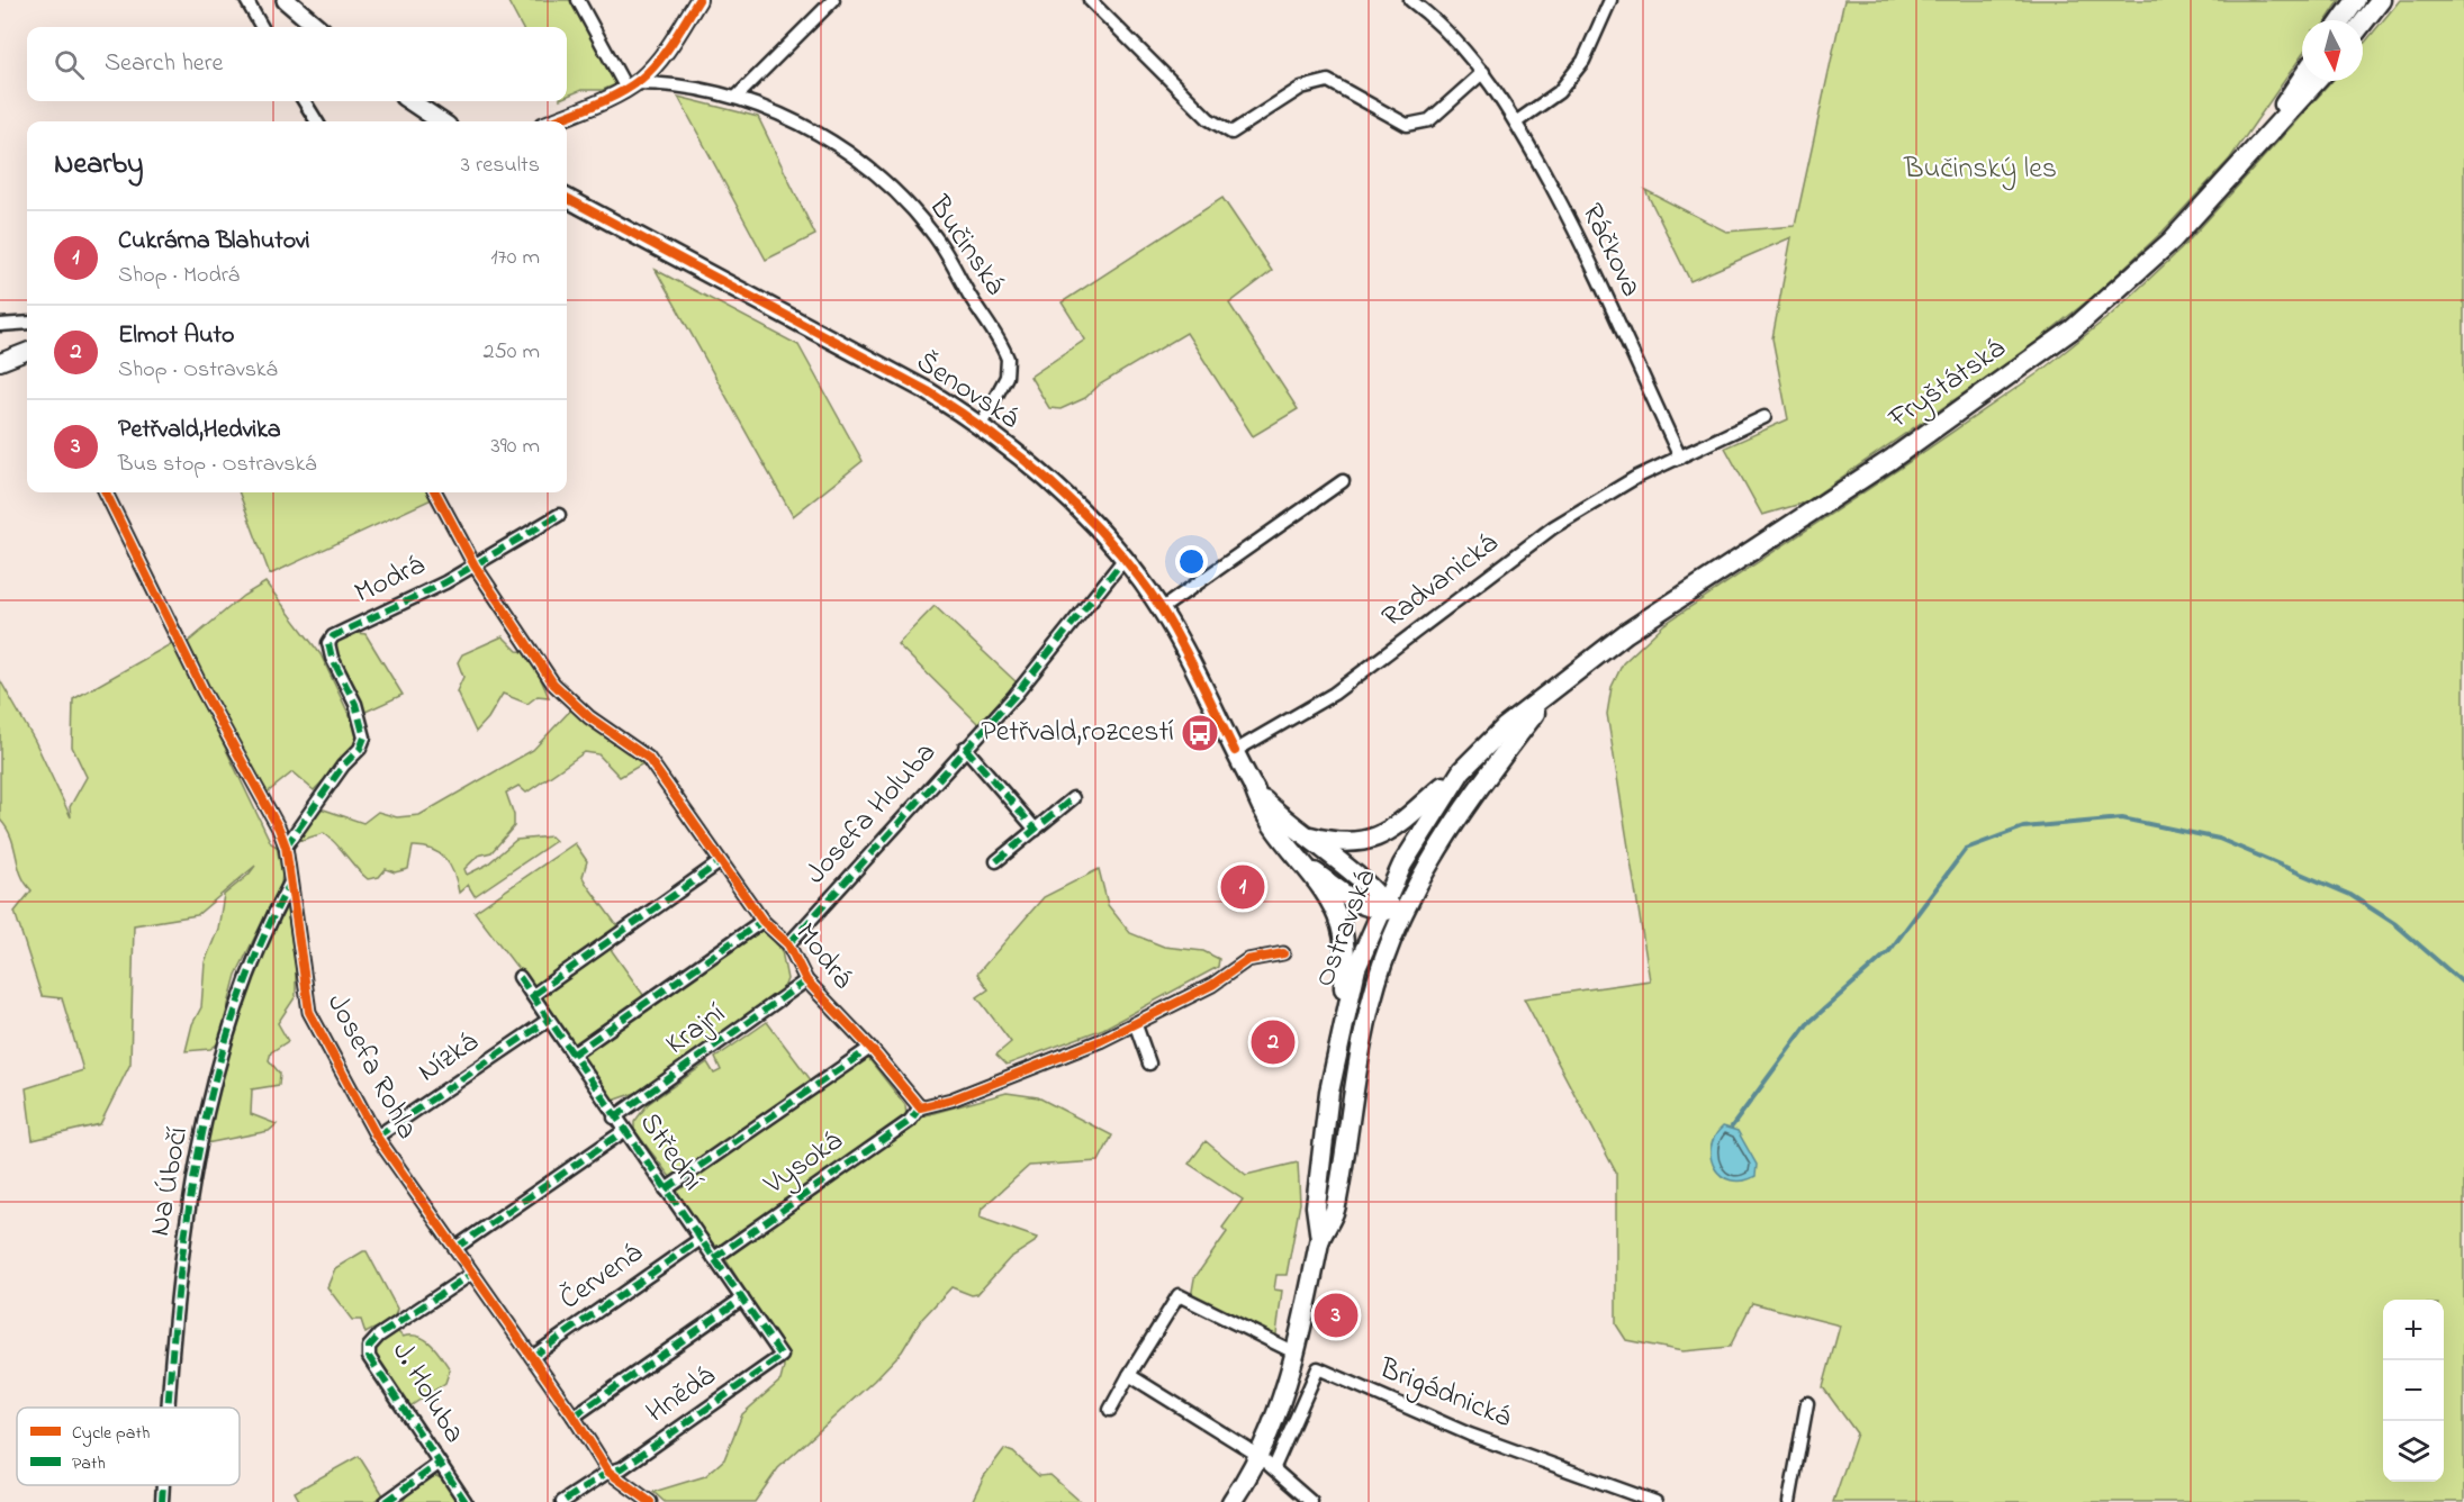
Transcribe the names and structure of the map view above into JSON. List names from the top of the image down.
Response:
{
  "streets": {
    "main road": ["Fryštátská", "Šenovská", "Ostravská"],
    "street": [
      "Bučinská",
      "Ráčkova",
      "Modrá",
      "Radvanická",
      "Josefa Holuba",
      "Krajní",
      "Nízká",
      "Josefa Rohla",
      "Střední",
      "Vysoká",
      "Na Úbočí",
      "Červená",
      "J. Holuba",
      "Brigádnická",
      "Hnědá"
    ]
  },
  "crossings": [
    ["Bučinská", "Šenovská"],
    ["Ráčkova", "Radvanická"],
    ["Fryštátská", "Ostravská"],
    ["Šenovská", "Radvanická"],
    ["Šenovská", "Josefa Holuba"],
    ["Modrá", "Josefa Holuba"],
    ["Modrá", "Krajní"],
    ["Modrá", "Josefa Rohla"],
    ["Modrá", "Vysoká"],
    ["Krajní", "Střední"],
    ["Nízká", "Josefa Rohla"],
    ["Nízká", "Střední"],
    ["Josefa Rohla", "Na Úbočí"],
    ["Josefa Rohla", "Červená"],
    ["Josefa Rohla", "J. Holuba"],
    ["Josefa Rohla", "Hnědá"],
    ["Střední", "Vysoká"],
    ["Střední", "Červená"],
    ["Střední", "Hnědá"]
  ],
  "parks": ["Bučinský les"],
  "places": {
    "bus stop": ["Petřvald,rozcestí"]
  },
  "legend": ["Cycle path", "Path"],
  "north": "bottom",
  "page": {
    "search": "Search here",
    "heading": ["Nearby", "3 results"],
    "list": [
      {
        "mark": "1",
        "name": "Cukrárna Blahutovi",
        "note": "Shop · Modrá",
        "value": "170 m"
      },
      {
        "mark": "2",
        "name": "Elmot Auto",
        "note": "Shop · Ostravská",
        "value": "250 m"
      },
      {
        "mark": "3",
        "name": "Petřvald,Hedvika",
        "note": "Bus stop · Ostravská",
        "value": "390 m"
      }
    ],
    "pins": ["1", "2", "3"],
    "map_buttons": ["+", "−"]
  }
}
